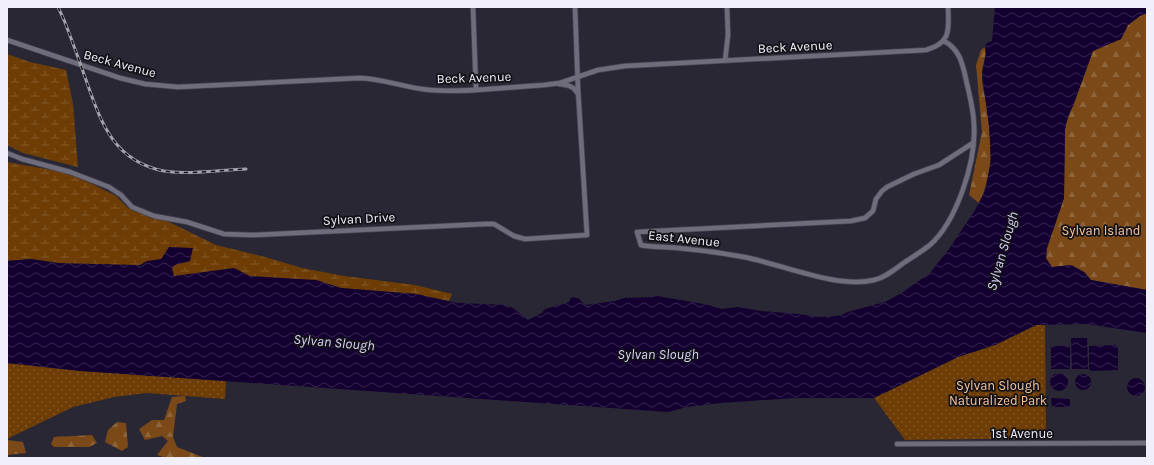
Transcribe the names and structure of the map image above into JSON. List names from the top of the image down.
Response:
{
  "streets": {
    "street": [
      "Beck Avenue",
      "Sylvan Drive",
      "East Avenue",
      "1st Avenue"
    ]
  },
  "crossings": [
    ["Beck Avenue", "Sylvan Drive"],
    ["Beck Avenue", "East Avenue"]
  ],
  "water": ["Sylvan Slough"],
  "parks": ["Sylvan Island", "Sylvan Slough Naturalized Park"]
}
